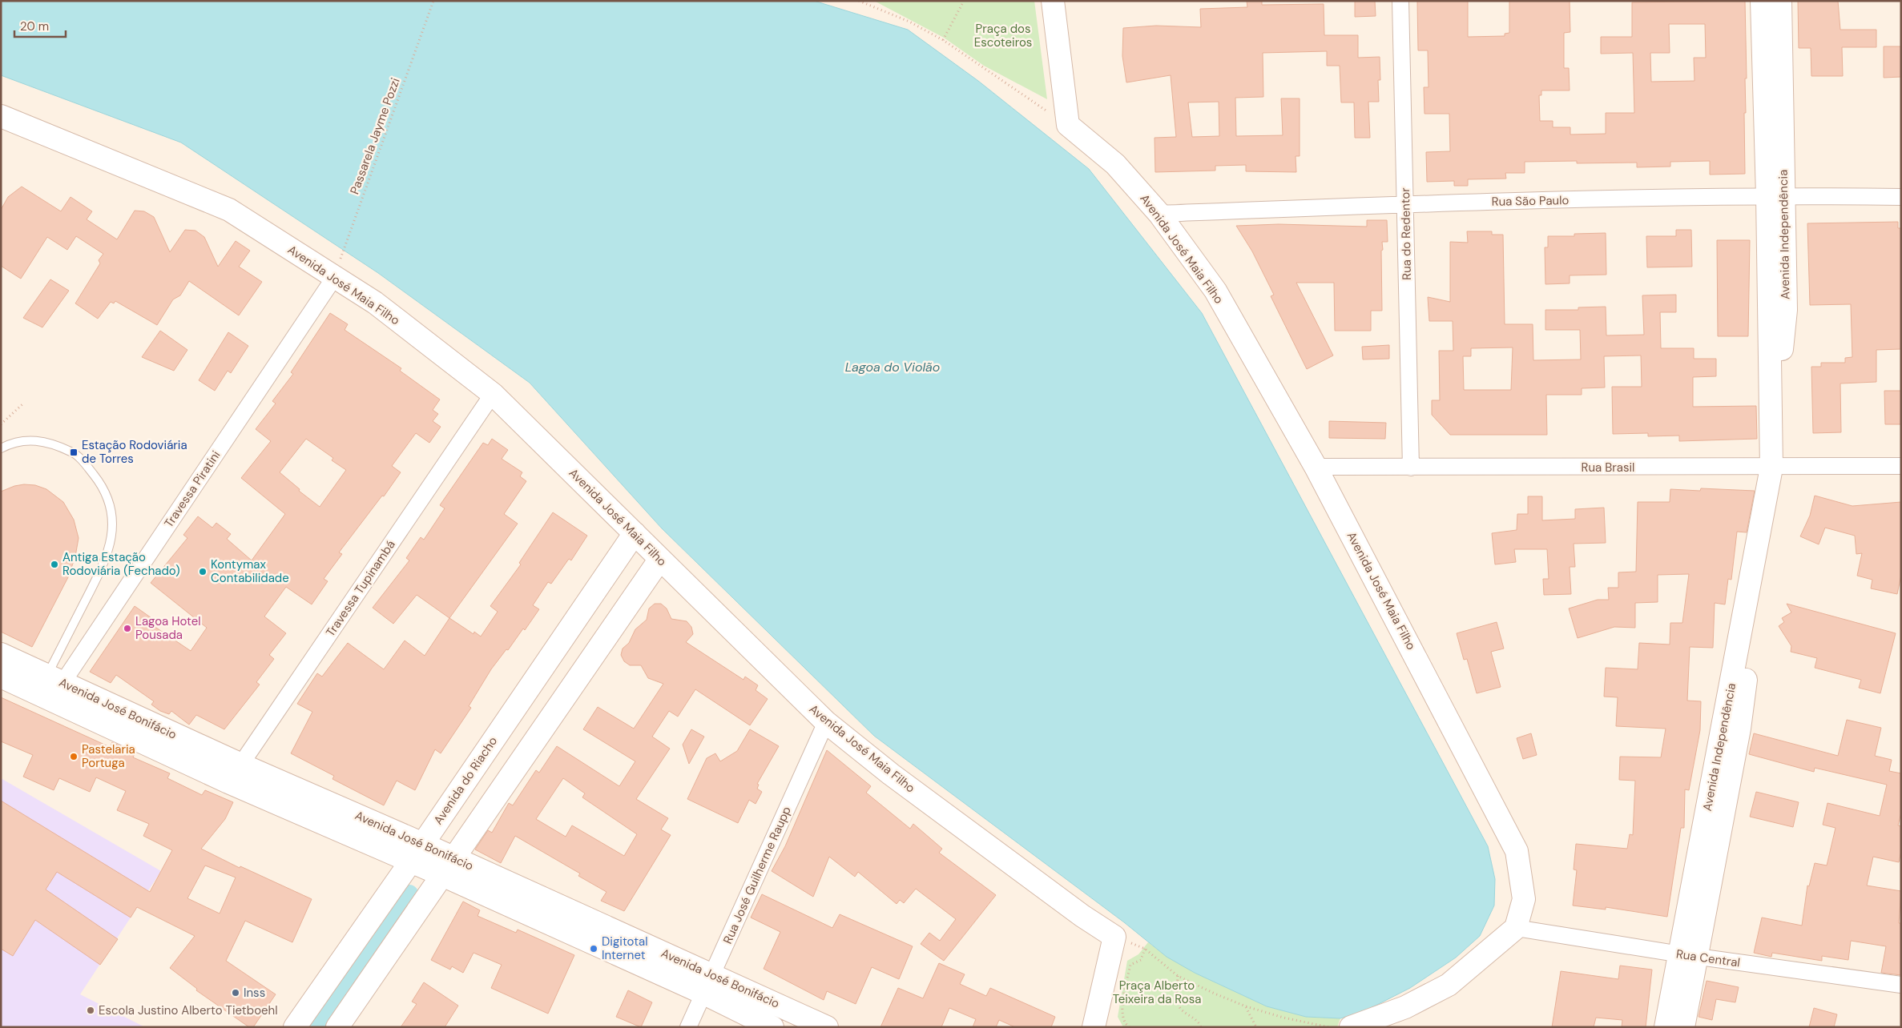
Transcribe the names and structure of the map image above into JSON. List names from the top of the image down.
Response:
{
  "streets": {
    "street": [
      "Rua São Paulo",
      "Rua do Redentor",
      "Avenida Independência",
      "Avenida José Maia Filho",
      "Rua Brasil",
      "Travessa Piratini",
      "Travessa Tupinambá",
      "Avenida José Bonifácio",
      "Avenida do Riacho",
      "Rua José Guilherme Raupp",
      "Rua Central"
    ],
    "path": ["Passarela Jayme Pozzi"]
  },
  "crossings": [
    ["Passarela Jayme Pozzi", "Avenida José Maia Filho"],
    ["Passarela Jayme Pozzi", "Travessa Piratini"],
    ["Rua São Paulo", "Rua do Redentor"],
    ["Rua São Paulo", "Avenida Independência"],
    ["Rua São Paulo", "Avenida José Maia Filho"],
    ["Rua do Redentor", "Rua Brasil"],
    ["Avenida Independência", "Rua Brasil"],
    ["Avenida Independência", "Rua Central"],
    ["Avenida José Maia Filho", "Rua Brasil"],
    ["Avenida José Maia Filho", "Travessa Piratini"],
    ["Avenida José Maia Filho", "Travessa Tupinambá"],
    ["Avenida José Maia Filho", "Avenida do Riacho"],
    ["Avenida José Maia Filho", "Rua José Guilherme Raupp"],
    ["Avenida José Maia Filho", "Rua Central"],
    ["Travessa Piratini", "Avenida José Bonifácio"],
    ["Travessa Tupinambá", "Avenida José Bonifácio"],
    ["Avenida José Bonifácio", "Avenida do Riacho"],
    ["Avenida José Bonifácio", "Rua José Guilherme Raupp"]
  ],
  "water": ["Lagoa do Violão"],
  "parks": ["Praça dos Escoteiros", "Praça Alberto Teixeira da Rosa"],
  "places": {
    "transit": ["Estação Rodoviária de Torres"],
    "other": [
      "Antiga Estação Rodoviária (Fechado)",
      "Kontymax Contabilidade",
      "Lagoa Hotel Pousada",
      "Pastelaria Portuga",
      "Digitotal Internet",
      "Inss",
      "Escola Justino Alberto Tietboehl"
    ]
  },
  "scale_bar": "20 m"
}
